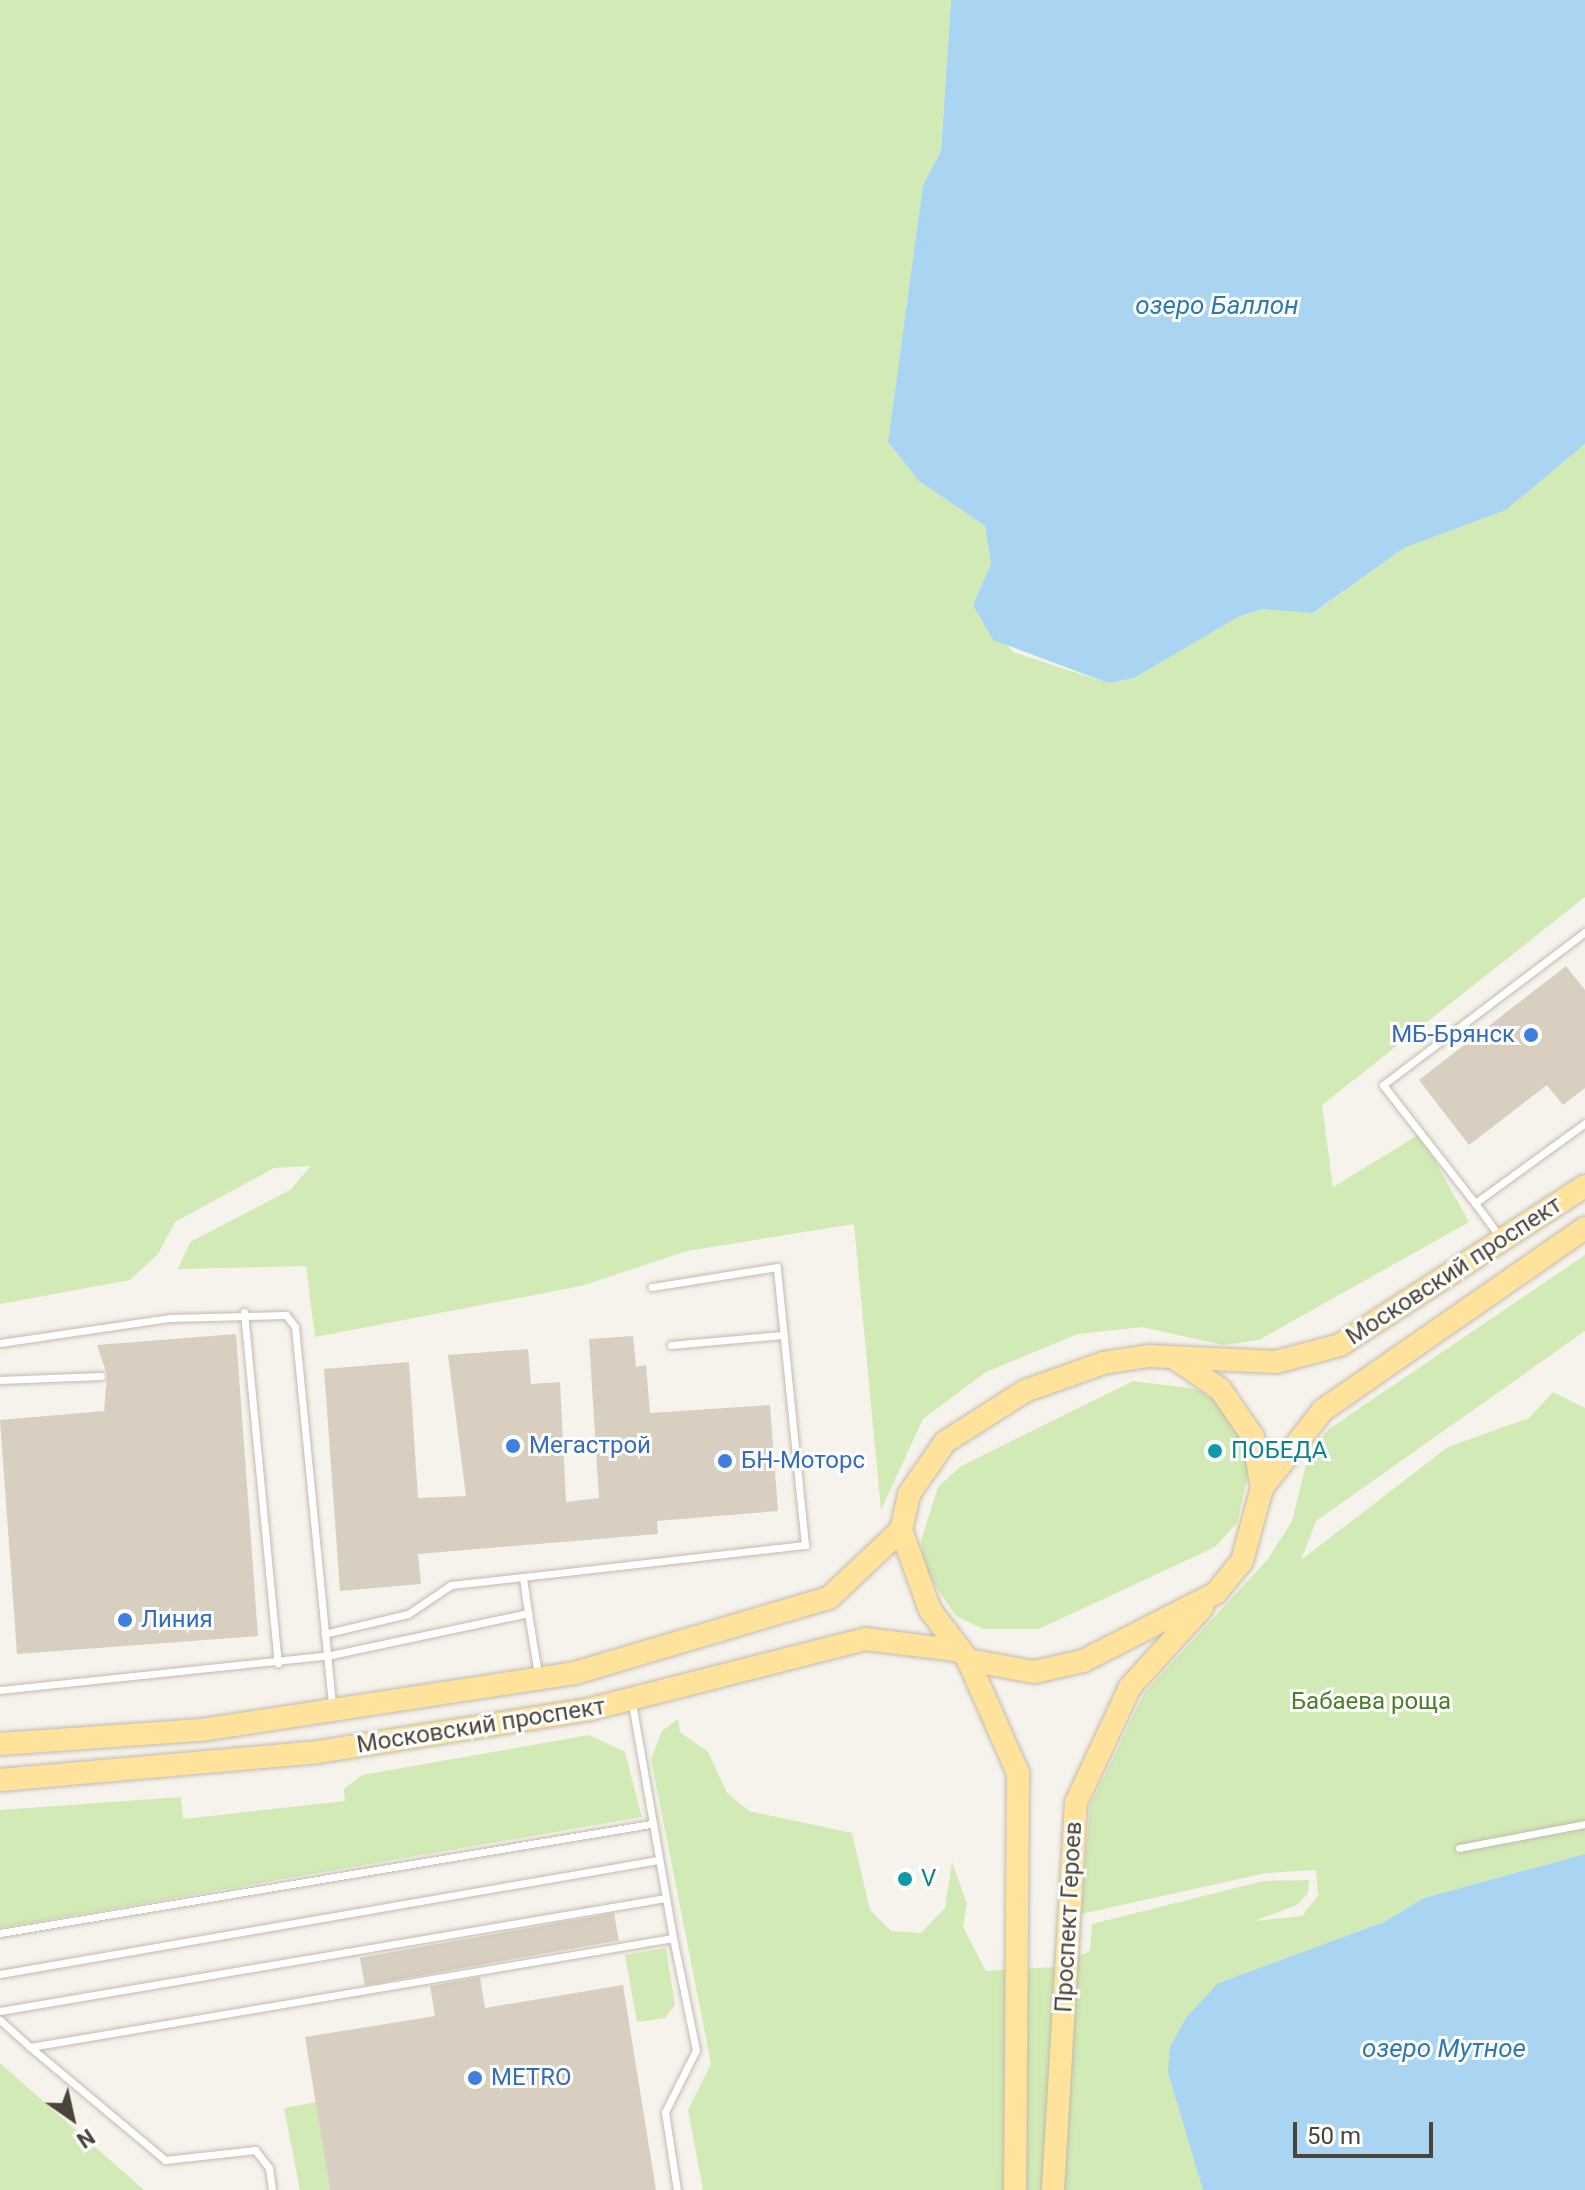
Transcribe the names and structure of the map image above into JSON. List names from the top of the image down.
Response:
{
  "streets": {
    "main road": ["Московский проспект", "Проспект Героев"]
  },
  "crossings": [
    ["Московский проспект", "Проспект Героев"]
  ],
  "water": ["озеро Баллон", "озеро Мутное"],
  "parks": ["Бабаева роща"],
  "places": [
    "МБ-Брянск",
    "Мегастрой",
    "ПОБЕДА",
    "БН-Моторс",
    "Линия",
    "V",
    "METRO"
  ],
  "scale_bar": "50 m",
  "north": "bottom right"
}
